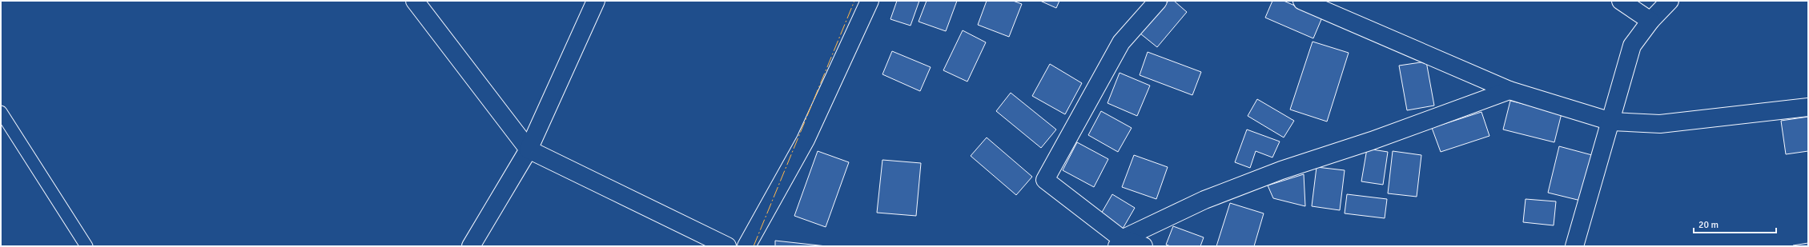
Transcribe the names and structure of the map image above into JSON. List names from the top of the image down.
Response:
{
  "scale_bar": "20 m"
}
